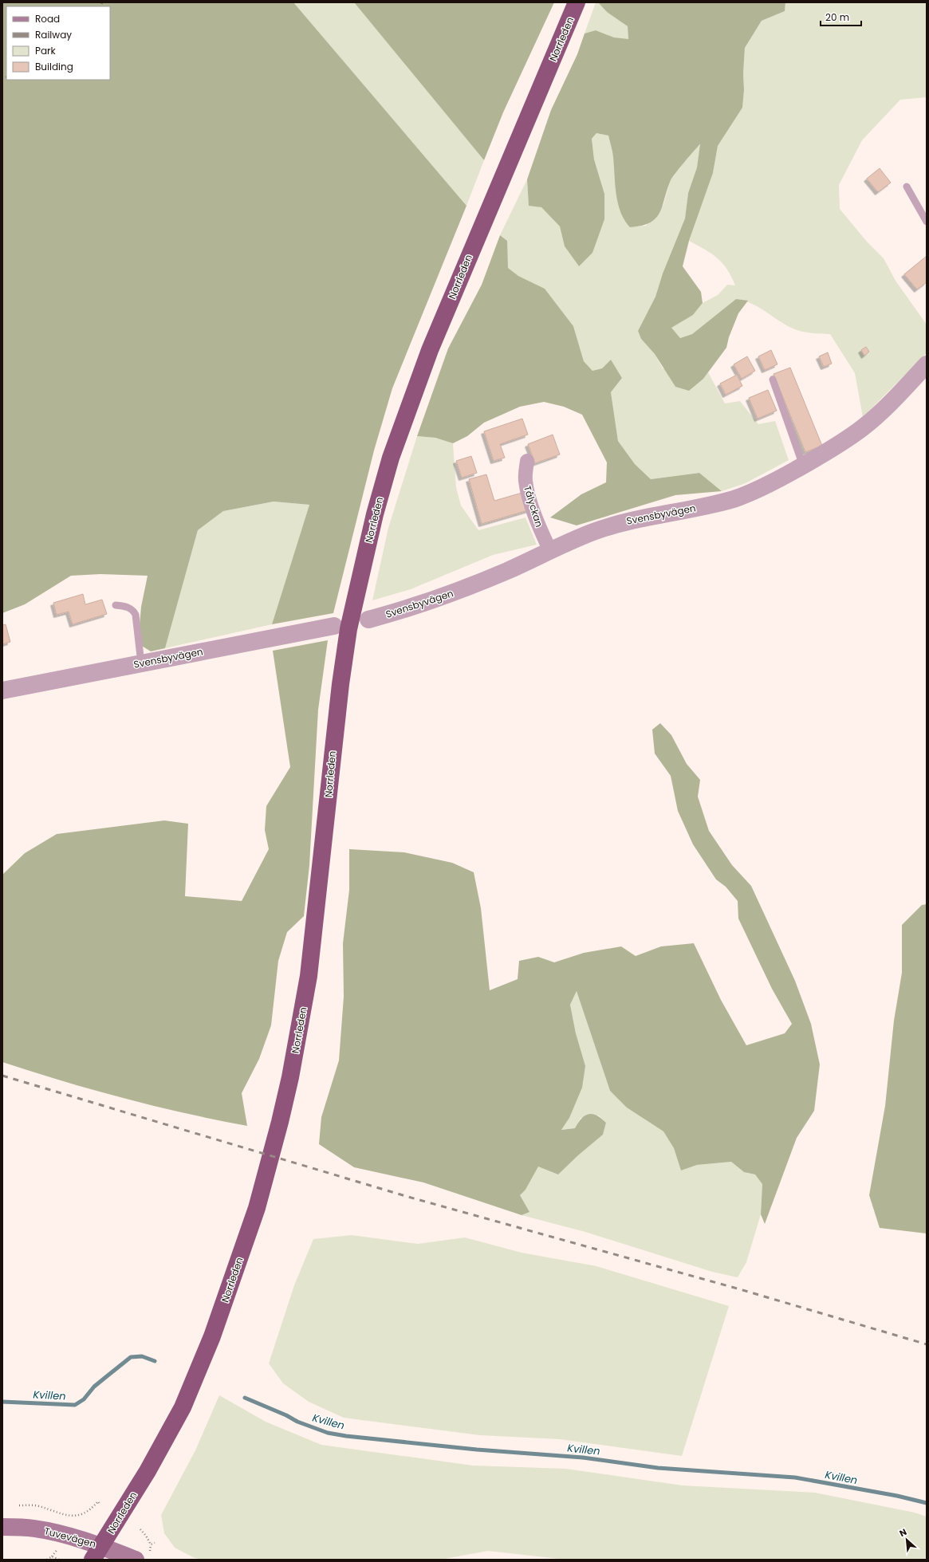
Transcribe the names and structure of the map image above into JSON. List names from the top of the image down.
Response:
{
  "streets": {
    "highway": ["Norrleden"],
    "main road": ["Tuvevägen"],
    "street": ["Tålyckan", "Svensbyvägen"]
  },
  "crossings": [
    ["Norrleden", "Tuvevägen"],
    ["Tålyckan", "Svensbyvägen"]
  ],
  "water": ["Kvillen"],
  "legend": [
    "Road",
    "Railway",
    "Park",
    "Building"
  ],
  "scale_bar": "20 m",
  "north": "top left"
}
